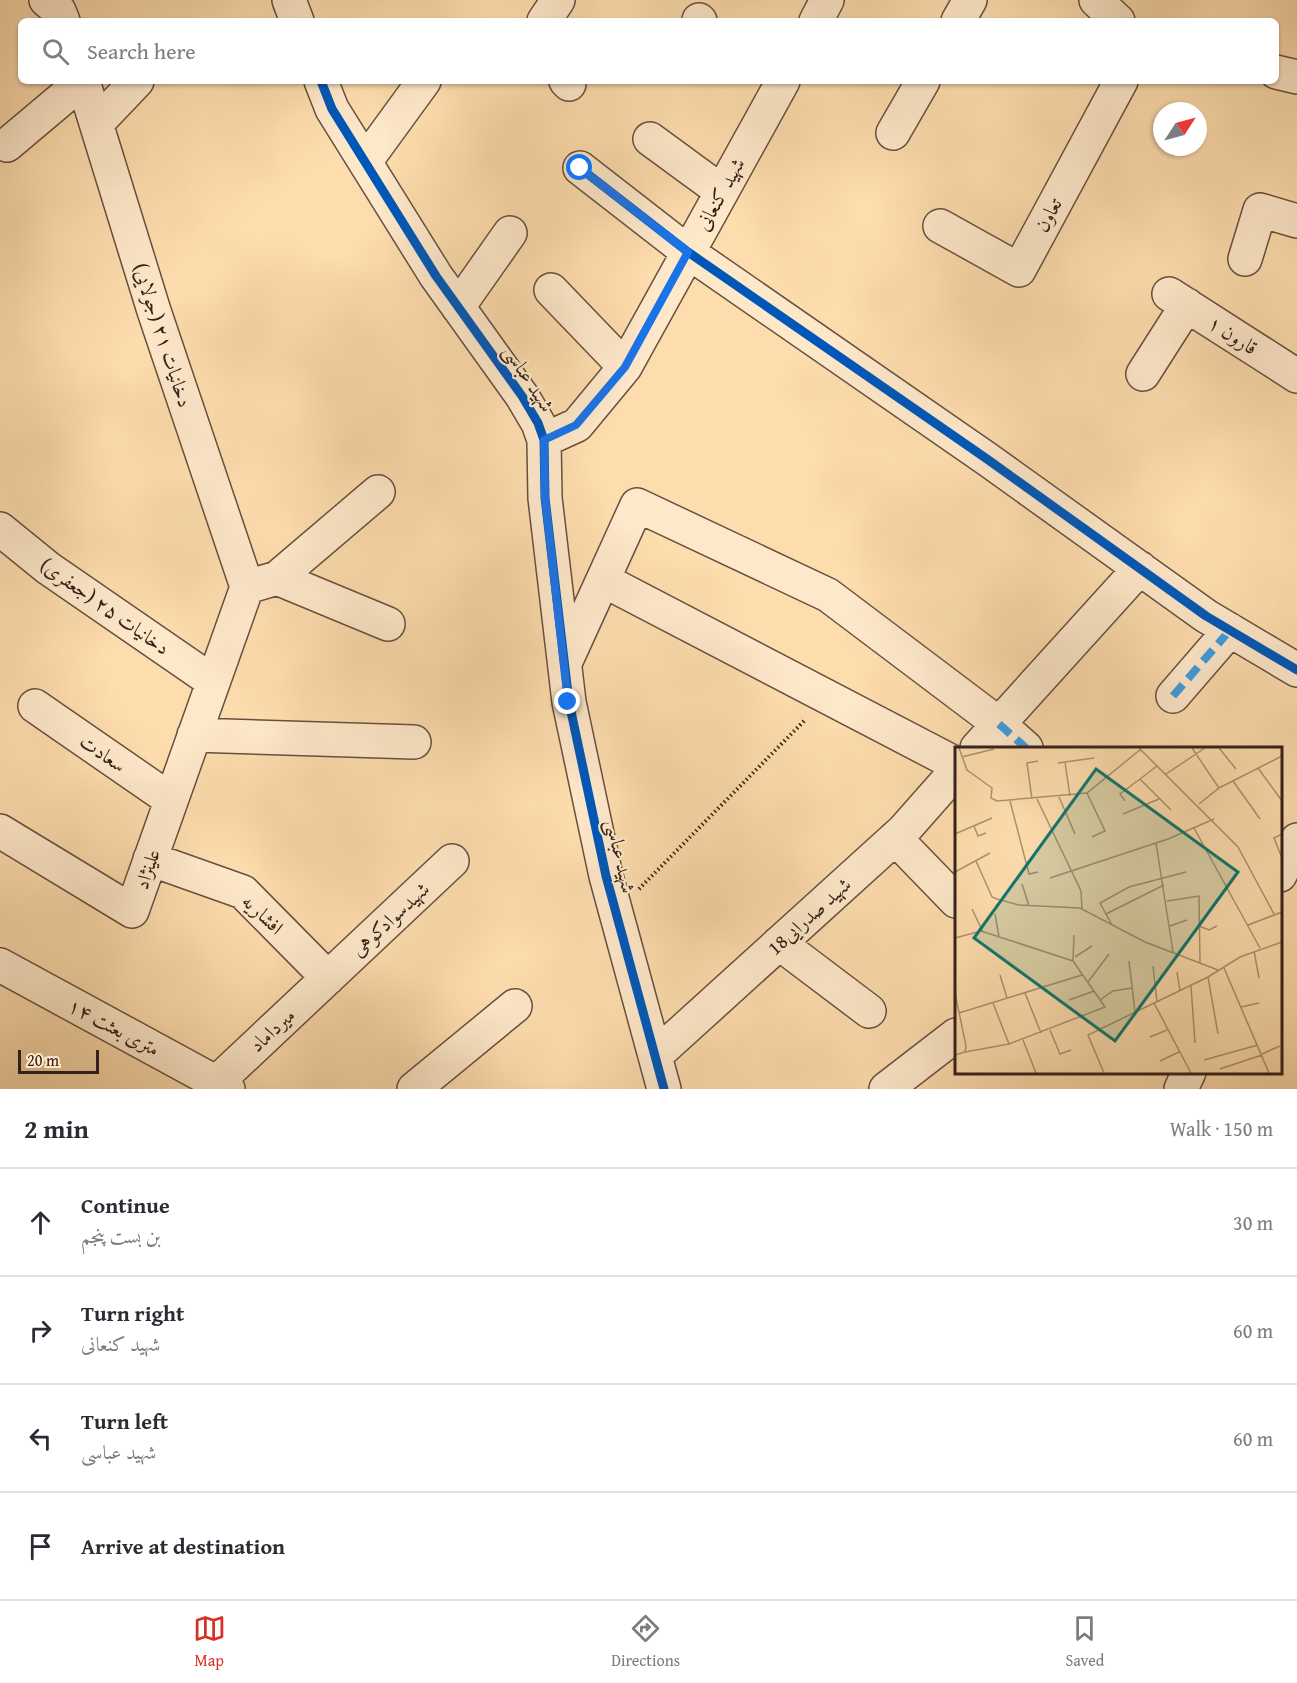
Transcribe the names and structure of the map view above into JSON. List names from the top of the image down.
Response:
{
  "streets": {
    "street": [
      "شهید کنعانی",
      "تعاون",
      "دخانیات ۲۱ (جولایی)",
      "قارون ۱",
      "شهید عباسی",
      "دخانیات ۲۵ (جعفری)",
      "سعادت",
      "علینژاد",
      "افشاریه",
      "شهید صدرایی18",
      "شهیدسوادکوهی",
      "۱۴ متری بعثت",
      "میرداماد"
    ]
  },
  "crossings": [
    ["شهید کنعانی", "شهید عباسی"],
    ["دخانیات ۲۱ (جولایی)", "علینژاد"],
    ["شهید عباسی", "شهید صدرایی18"],
    ["دخانیات ۲۵ (جعفری)", "علینژاد"],
    ["سعادت", "علینژاد"],
    ["علینژاد", "افشاریه"],
    ["افشاریه", "شهیدسوادکوهی"],
    ["افشاریه", "میرداماد"],
    ["شهیدسوادکوهی", "میرداماد"],
    ["۱۴ متری بعثت", "میرداماد"]
  ],
  "scale_bar": "20 m",
  "north": "top right",
  "page": {
    "search": "Search here",
    "scale": "20 m",
    "heading": ["2 min", "Walk · 150 m"],
    "list": [
      ["Continue", "بن بست پنجم", "30 m"],
      ["Turn right", "شهید کنعانی", "60 m"],
      ["Turn left", "شهید عباسی", "60 m"],
      "Arrive at destination"
    ],
    "nav": ["Map", "Directions", "Saved"]
  }
}
